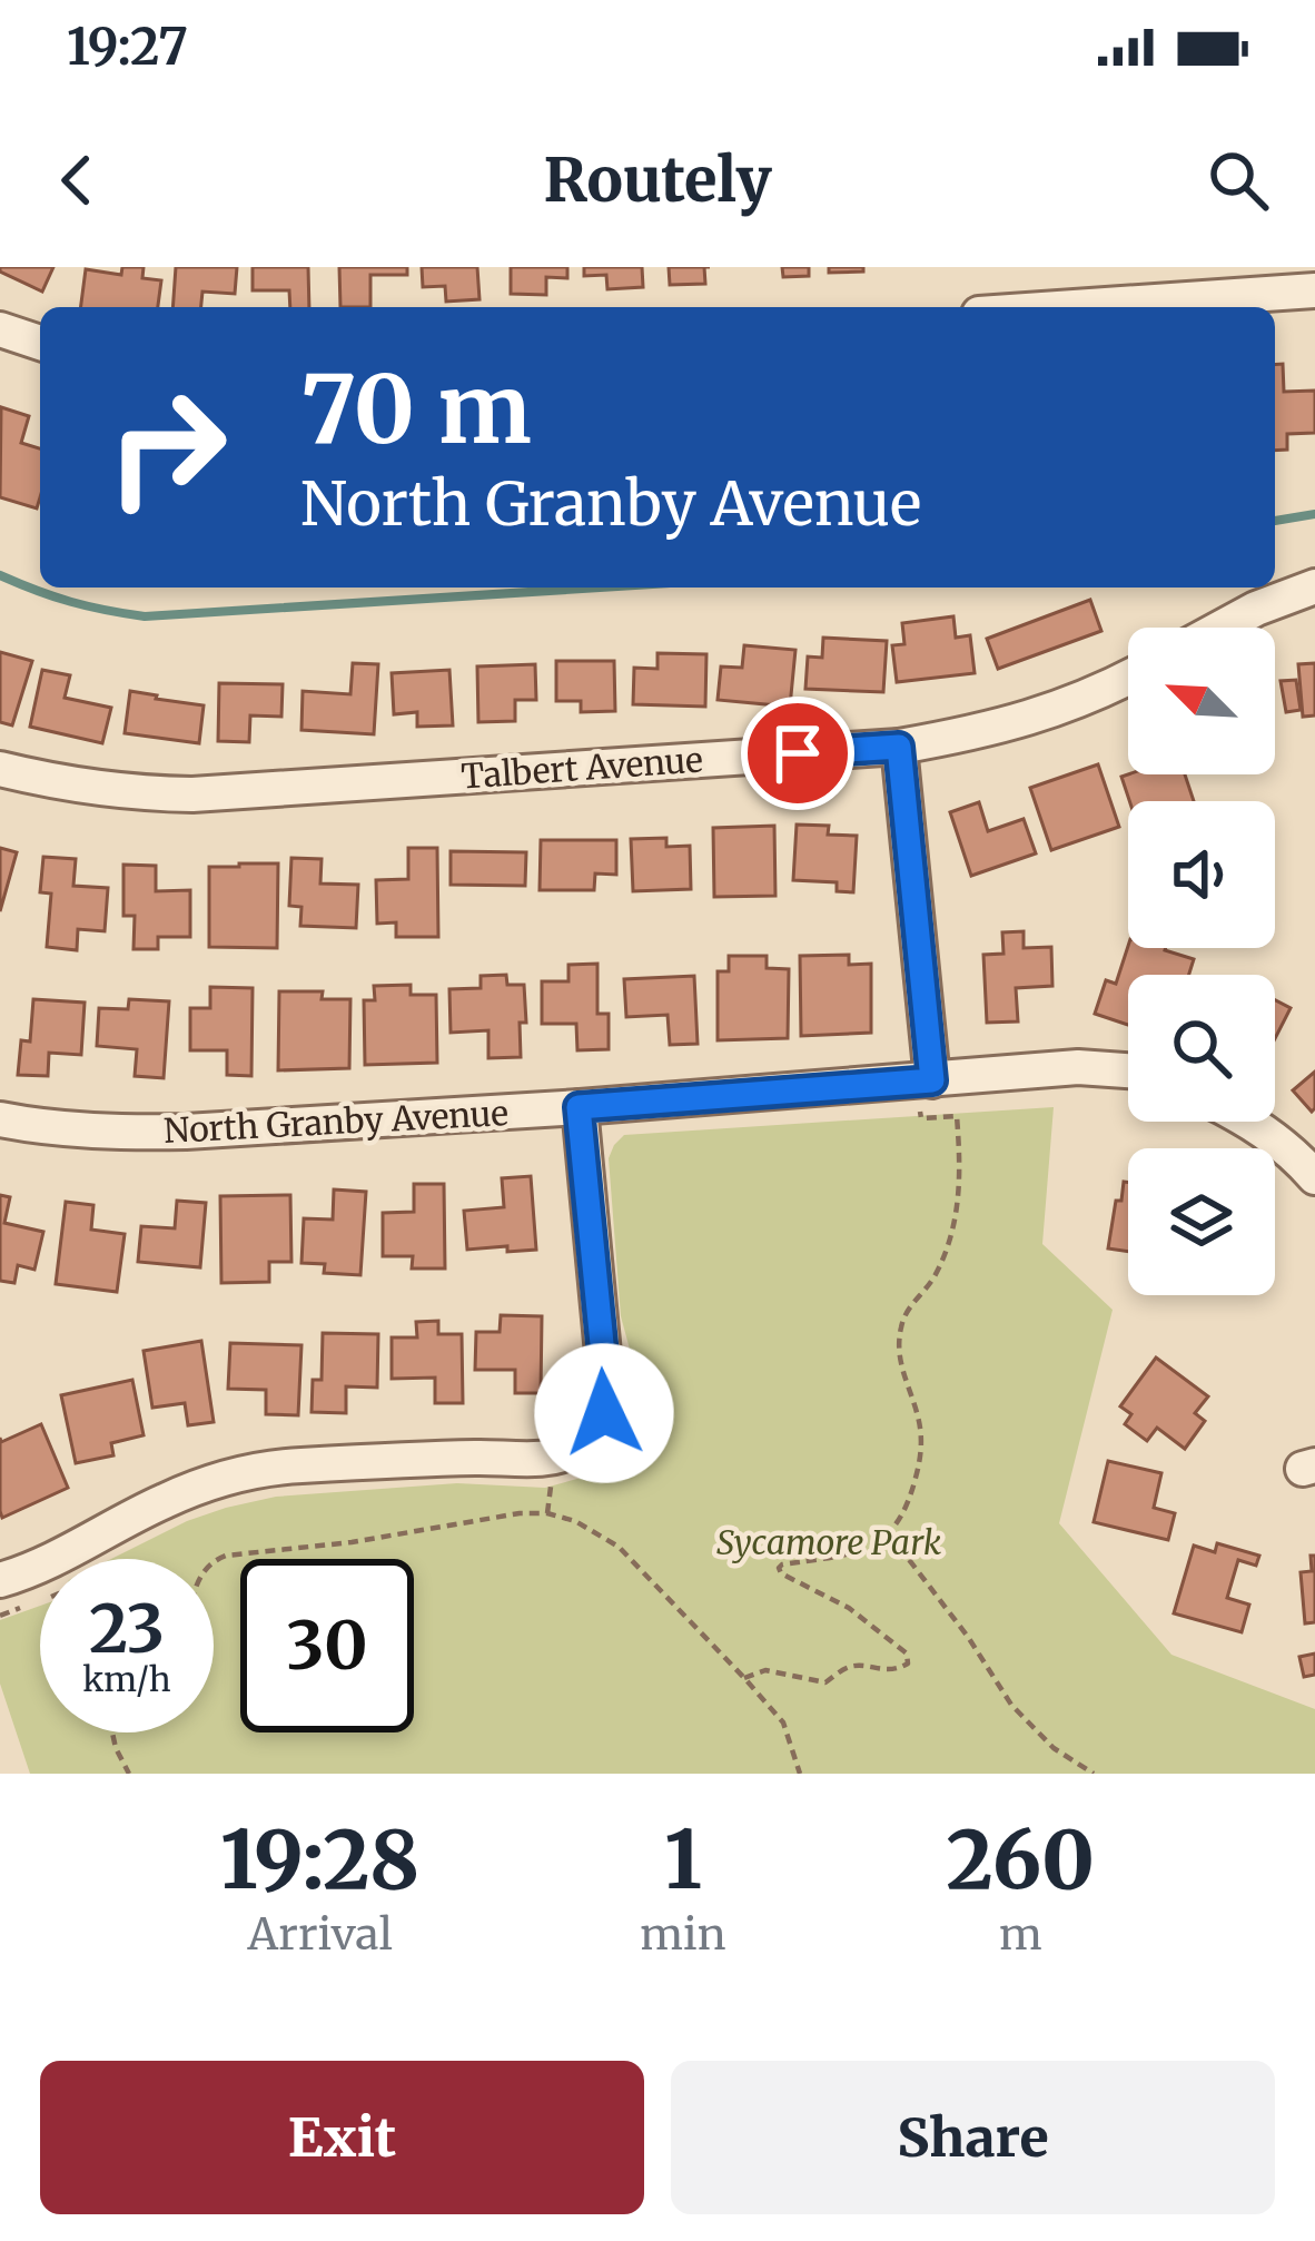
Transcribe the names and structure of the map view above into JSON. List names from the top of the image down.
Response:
{
  "streets": {
    "street": ["Talbert Avenue", "North Granby Avenue"]
  },
  "parks": ["Sycamore Park"],
  "north": "top left",
  "page": {
    "status": "19:27",
    "header": "Routely",
    "turn": ["70 m", "North Granby Avenue"],
    "speed": "23 km/h",
    "limit": "30",
    "eta": [
      "19:28",
      "Arrival",
      "1",
      "min",
      "260",
      "m"
    ],
    "buttons": ["Exit", "Share"]
  }
}
